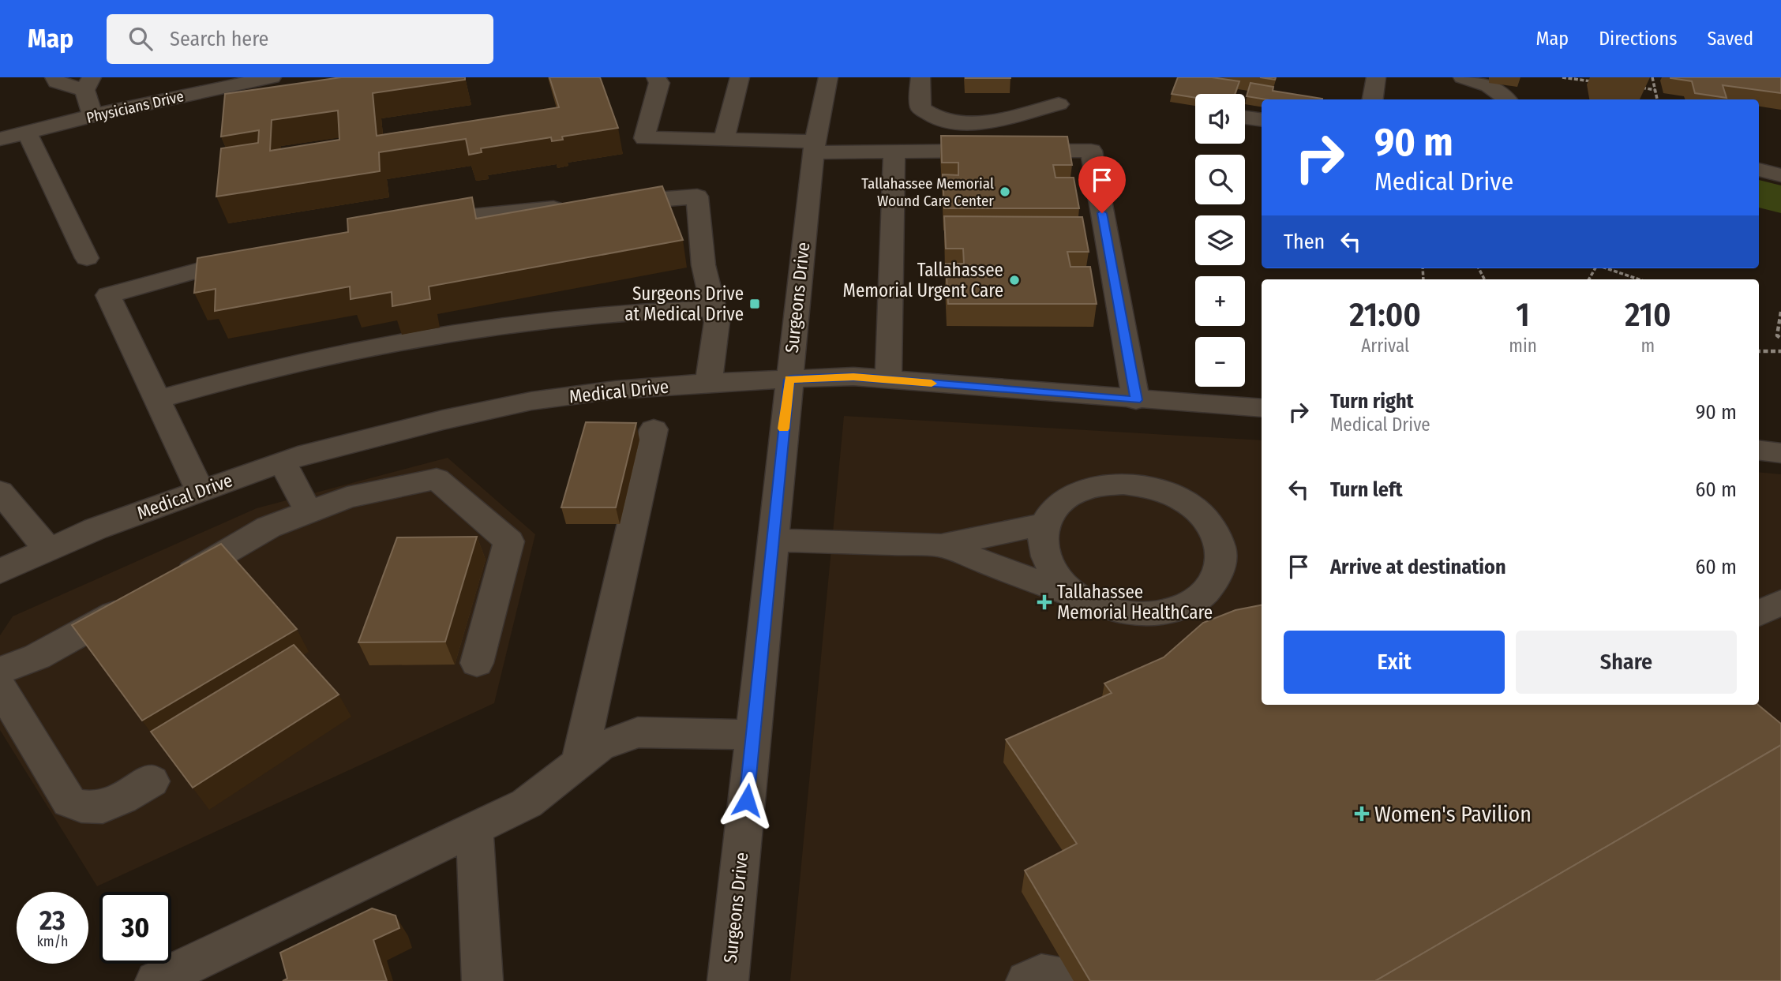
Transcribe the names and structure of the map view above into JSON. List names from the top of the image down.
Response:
{
  "streets": {
    "street": ["Physicians Drive", "Surgeons Drive", "Medical Drive"]
  },
  "crossings": [
    ["Surgeons Drive", "Medical Drive"]
  ],
  "places": {
    "other": ["Tallahassee Memorial Wound Care Center", "Tallahassee Memorial Urgent Care"],
    "transit": ["Surgeons Drive at Medical Drive"],
    "health": ["Tallahassee Memorial HealthCare", "Women's Pavilion"]
  },
  "page": {
    "header": "Map",
    "search": "Search here",
    "nav": ["Map", "Directions", "Saved"],
    "map_buttons": ["+", "−"],
    "turn": ["90 m", "Medical Drive"],
    "then": "Then",
    "eta": [
      "21:00",
      "Arrival",
      "1",
      "min",
      "210",
      "m"
    ],
    "list": [
      {
        "name": "Turn right",
        "note": "Medical Drive",
        "value": "90 m"
      },
      {
        "name": "Turn left",
        "value": "60 m"
      },
      {
        "name": "Arrive at destination",
        "value": "60 m"
      }
    ],
    "buttons": ["Exit", "Share"],
    "speed": "23 km/h",
    "limit": "30"
  }
}
